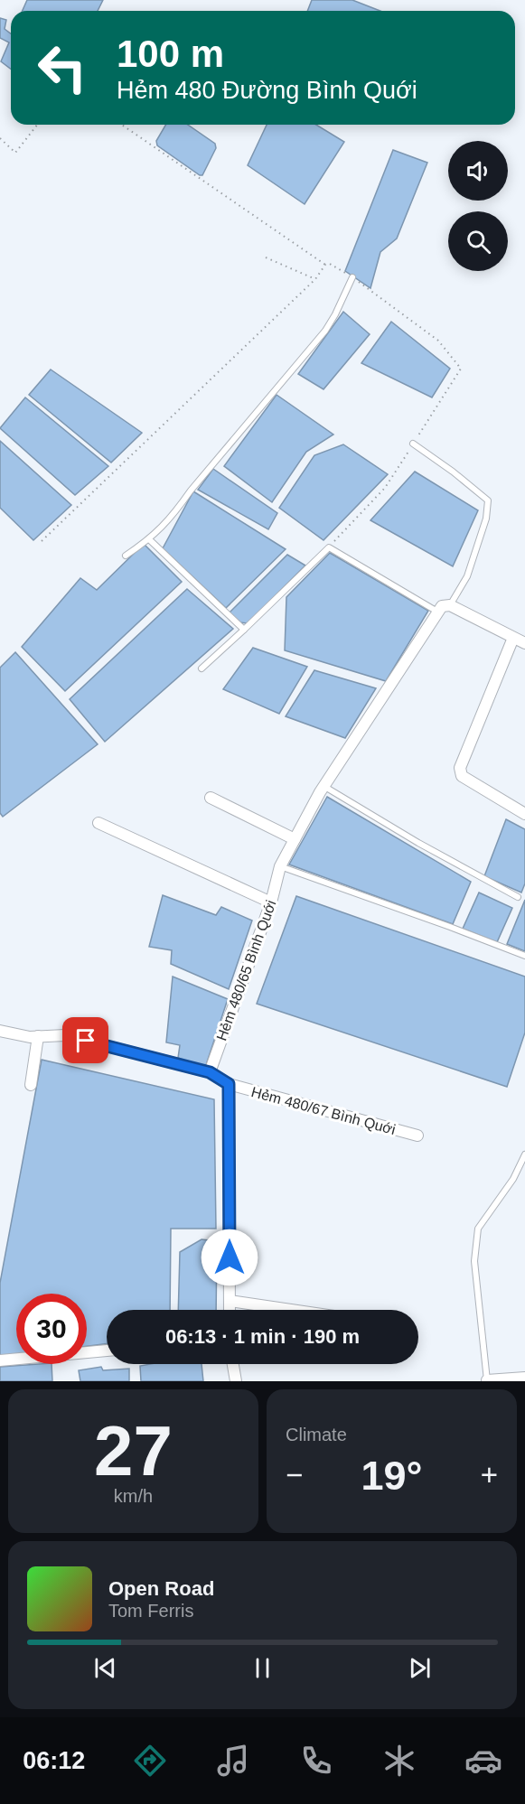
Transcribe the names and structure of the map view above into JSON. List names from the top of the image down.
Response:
{
  "streets": {
    "street": ["Hẻm 480/65 Bình Quới", "Hẻm 480/67 Bình Quới"]
  },
  "crossings": [
    ["Hẻm 480/65 Bình Quới", "Hẻm 480/67 Bình Quới"]
  ],
  "page": {
    "turn": ["100 m", "Hẻm 480 Đường Bình Quới"],
    "limit": "30",
    "trip": "06:13 · 1 min · 190 m",
    "tile": [
      ["27", "km/h"],
      "Climate"
    ],
    "heat": ["−", "19°", "+"],
    "song": ["Open Road", "Tom Ferris"],
    "tabs": "06:12"
  }
}
